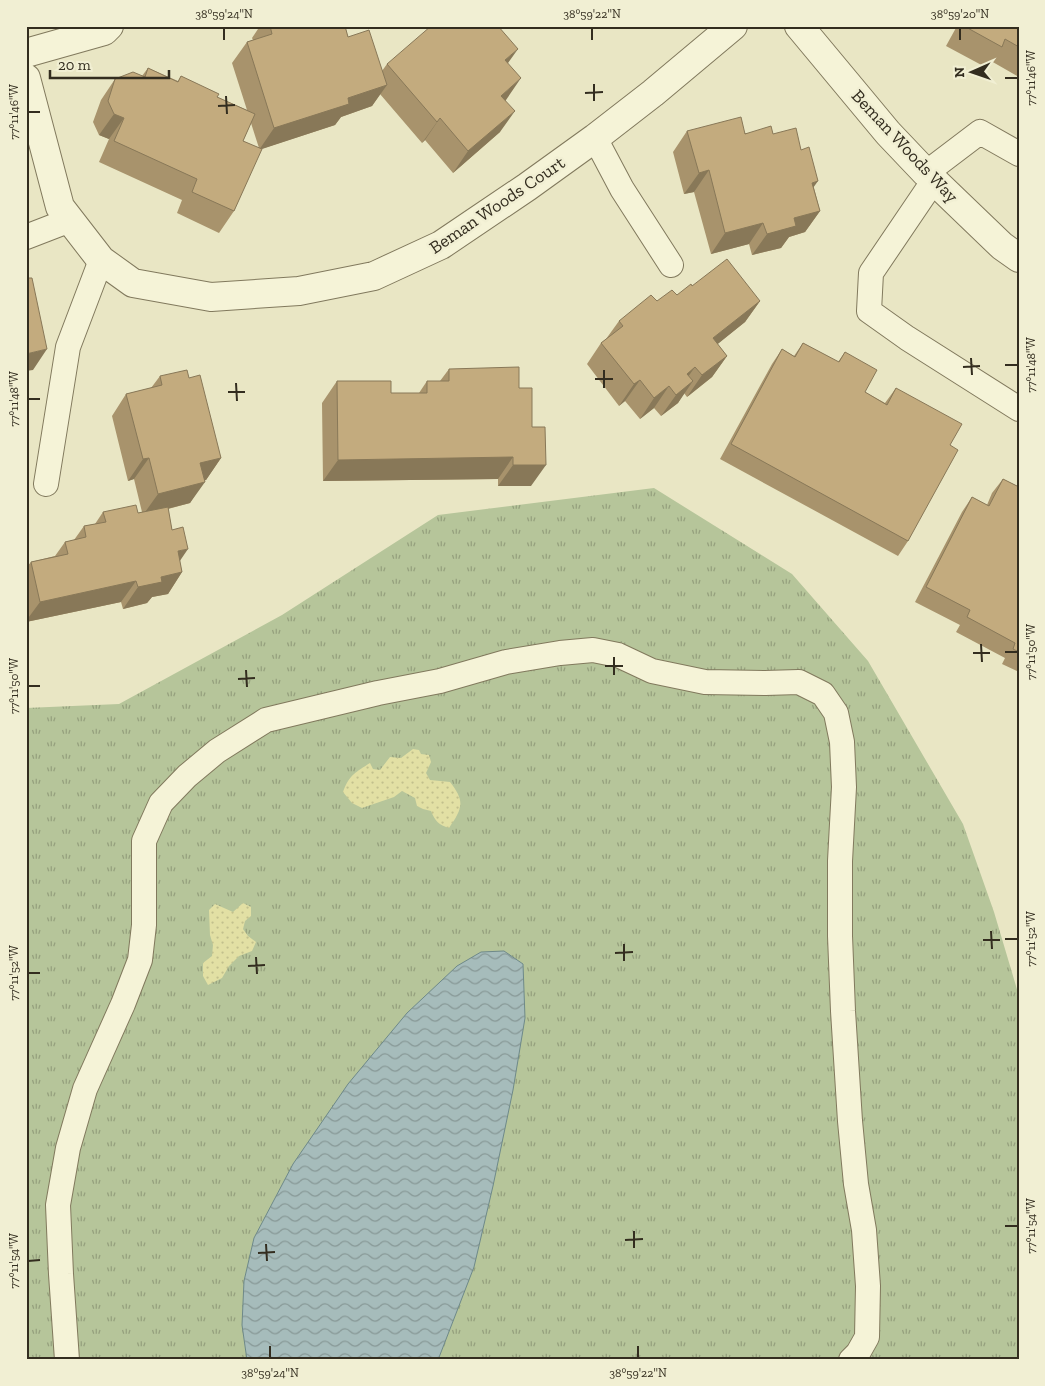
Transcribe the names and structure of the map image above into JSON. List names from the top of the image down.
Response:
{
  "streets": {
    "street": ["Beman Woods Way", "Beman Woods Court"]
  },
  "scale_bar": "20 m",
  "north": "left",
  "coordinates": [
    "38°59'24\"N",
    "38°59'22\"N",
    "38°59'20\"N",
    "77°11'46\"W",
    "77°11'48\"W",
    "77°11'50\"W",
    "77°11'52\"W",
    "77°11'54\"W"
  ]
}
